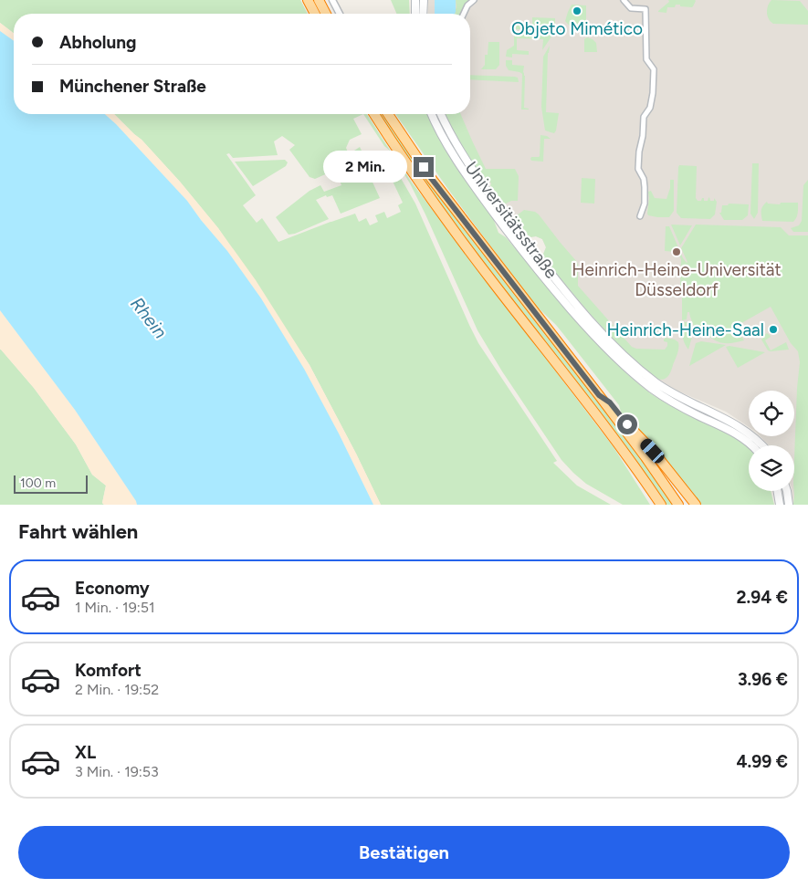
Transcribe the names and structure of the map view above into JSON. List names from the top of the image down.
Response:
{
  "streets": {
    "street": ["Universitätsstraße"]
  },
  "water": ["Rhein"],
  "places": ["Objeto Mimético", "Heinrich-Heine-Universität Düsseldorf", "Heinrich-Heine-Saal"],
  "scale_bar": "100 m",
  "page": {
    "banner": ["Abholung", "Münchener Straße"],
    "bubble": "2 Min.",
    "scale": "100 m",
    "heading": "Fahrt wählen",
    "list": [
      {
        "name": "Economy",
        "note": "1 Min. · 19:51",
        "value": "2.94 €"
      },
      {
        "name": "Komfort",
        "note": "2 Min. · 19:52",
        "value": "3.96 €"
      },
      {
        "name": "XL",
        "note": "3 Min. · 19:53",
        "value": "4.99 €"
      }
    ],
    "buttons": "Bestätigen"
  }
}
